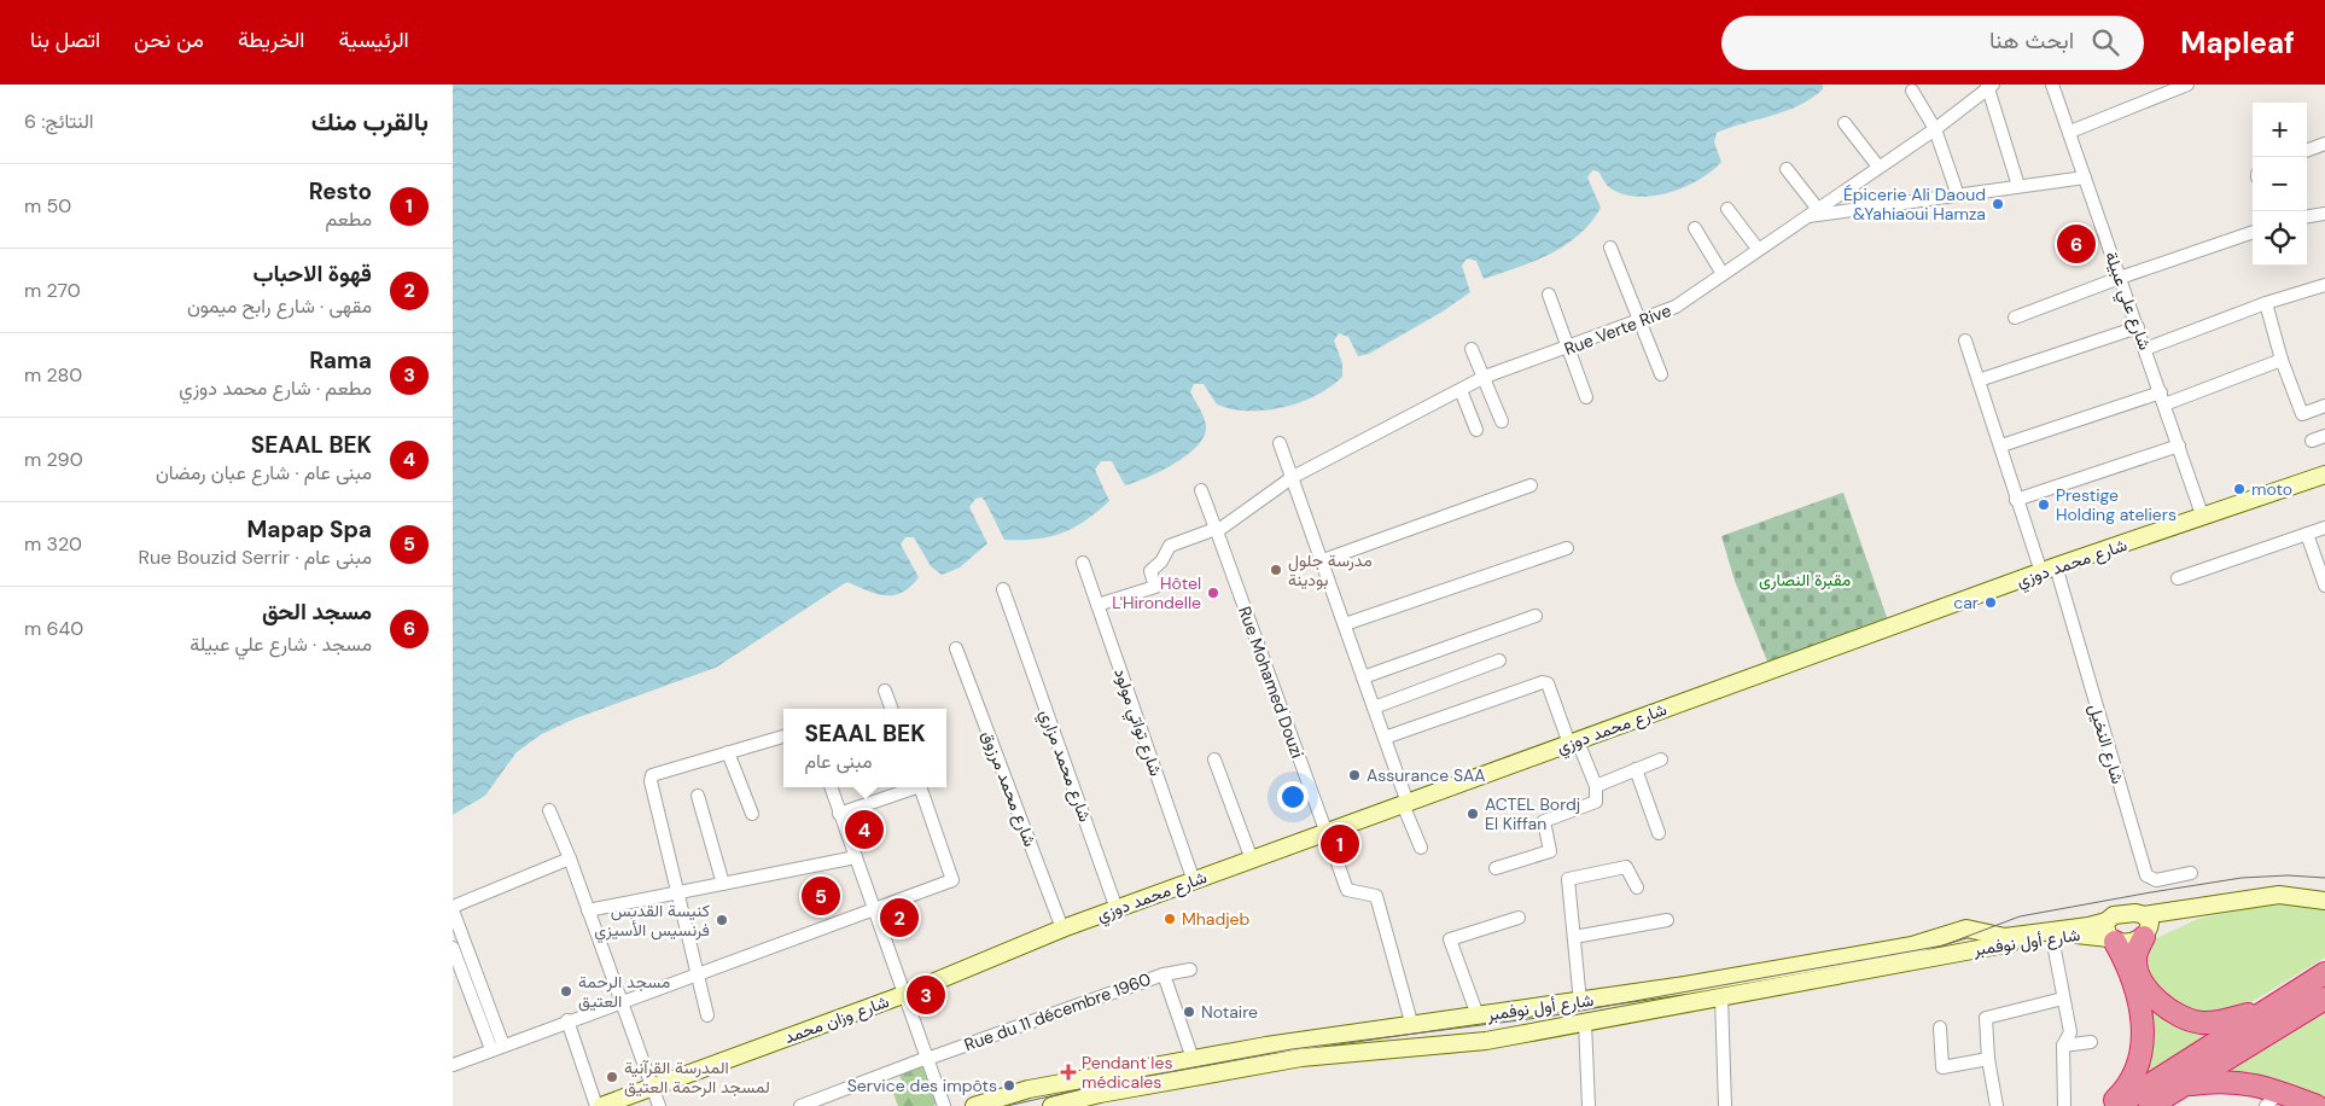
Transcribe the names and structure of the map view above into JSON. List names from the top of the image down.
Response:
{
  "streets": {
    "main road": ["شارع محمد دوزي", "شارع أول نوفمبر", "شارع وزان محمد"],
    "street": [
      "شارع علي عبيلة",
      "Rue Verte Rive",
      "Rue Mohamed Douzi",
      "شارع تواتي مولود",
      "شارع النخيل",
      "شارع محمد مزاري",
      "شارع محمد مرزوق",
      "Rue du 11 décembre 1960"
    ]
  },
  "crossings": [
    ["شارع علي عبيلة", "شارع محمد دوزي"],
    ["Rue Verte Rive", "Rue Mohamed Douzi"],
    ["Rue Verte Rive", "شارع تواتي مولود"],
    ["شارع محمد دوزي", "Rue Mohamed Douzi"],
    ["شارع محمد دوزي", "شارع تواتي مولود"],
    ["شارع محمد دوزي", "شارع النخيل"],
    ["شارع محمد دوزي", "شارع محمد مزاري"],
    ["شارع محمد دوزي", "شارع محمد مرزوق"],
    ["شارع محمد دوزي", "شارع وزان محمد"],
    ["Rue Mohamed Douzi", "شارع أول نوفمبر"]
  ],
  "parks": ["مقبرة النصارى"],
  "places": {
    "other": [
      "Épicerie Ali Daoud &Yahiaoui Hamza",
      "moto",
      "Prestige Holding ateliers",
      "مدرسة جلول بودينة",
      "Hôtel L'Hirondelle",
      "car",
      "Assurance SAA",
      "ACTEL Bordj El Kiffan",
      "Mhadjeb",
      "كنيسة القديس فرنسيس الأسيزي",
      "مسجد الرحمة العتيق",
      "Notaire",
      "المدرسة القرآنية لمسجد الرحمة العتيق",
      "Service des impôts"
    ],
    "health": ["Pendant les médicales"]
  },
  "page": {
    "header": "Mapleaf",
    "search": "ابحث هنا",
    "nav": [
      "الرئيسية",
      "الخريطة",
      "من نحن",
      "اتصل بنا"
    ],
    "heading": ["بالقرب منك", "النتائج: 6"],
    "map_buttons": ["+", "−"],
    "list": [
      {
        "mark": "1",
        "name": "Resto",
        "note": "مطعم",
        "value": "50 m"
      },
      {
        "mark": "2",
        "name": "قهوة الاحباب",
        "note": "مقهى · شارع رابح ميمون",
        "value": "270 m"
      },
      {
        "mark": "3",
        "name": "Rama",
        "note": "مطعم · شارع محمد دوزي",
        "value": "280 m"
      },
      {
        "mark": "4",
        "name": "SEAAL BEK",
        "note": "مبنى عام · شارع عبان رمضان",
        "value": "290 m"
      },
      {
        "mark": "5",
        "name": "Mapap Spa",
        "note": "مبنى عام · Rue Bouzid Serrir",
        "value": "320 m"
      },
      {
        "mark": "6",
        "name": "مسجد الحق",
        "note": "مسجد · شارع علي عبيلة",
        "value": "640 m"
      }
    ],
    "pins": [
      "6",
      "4",
      "1",
      "5",
      "2",
      "3"
    ],
    "popup": ["SEAAL BEK", "مبنى عام"]
  }
}
